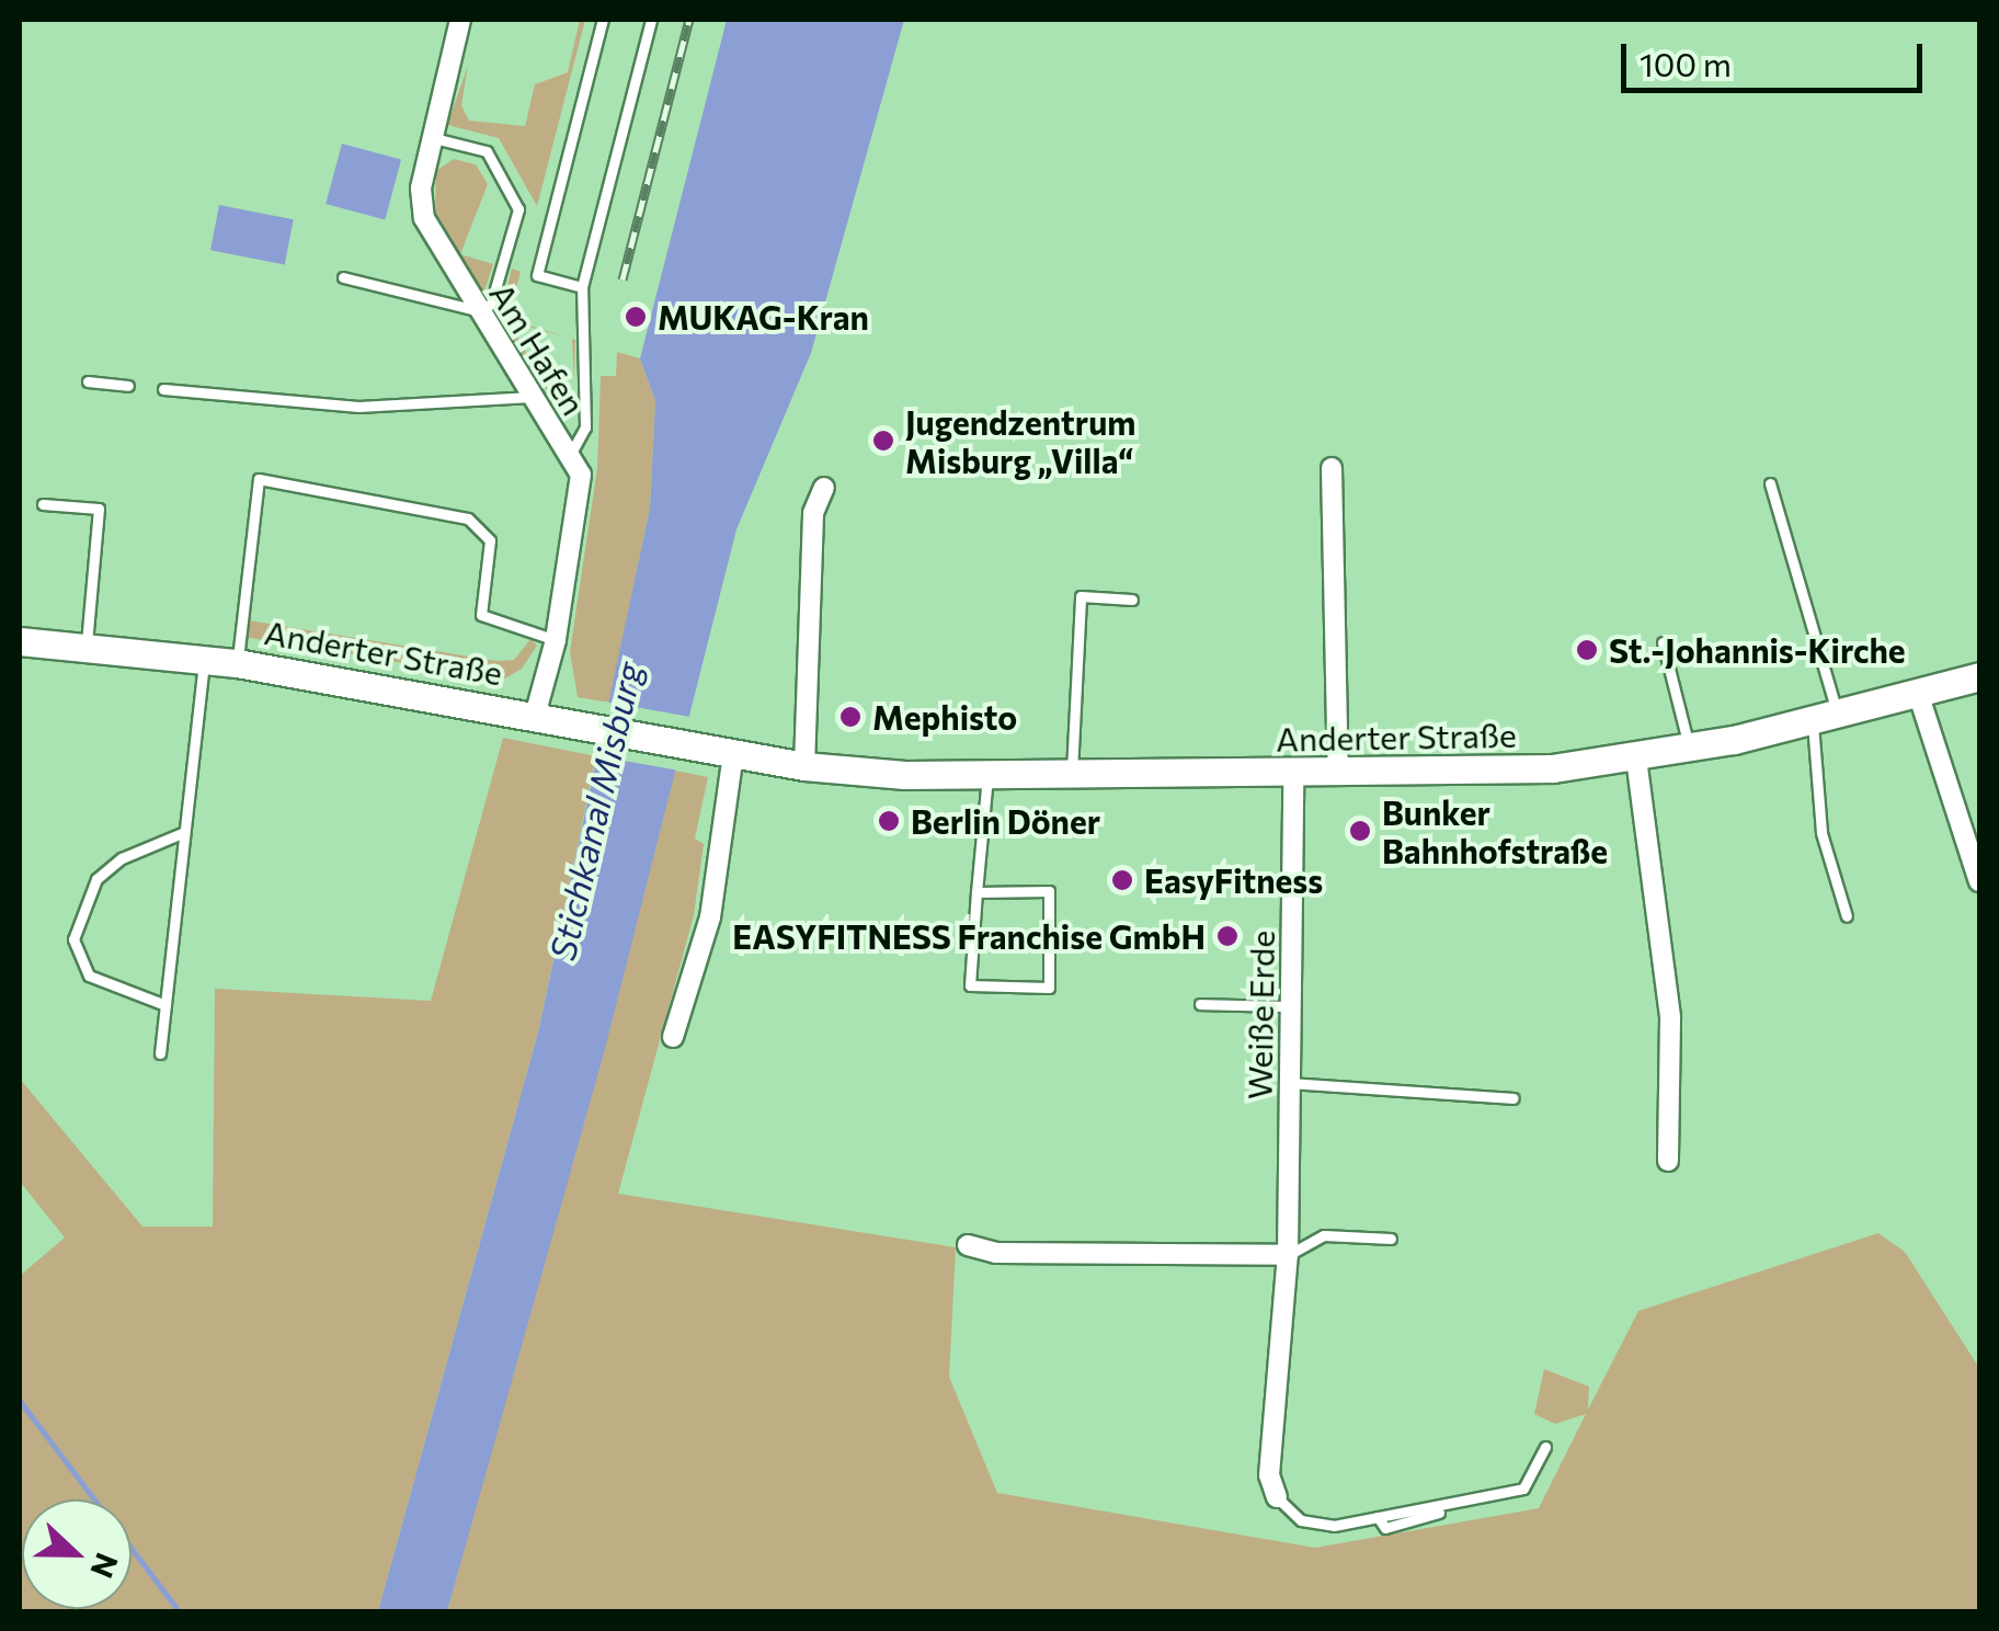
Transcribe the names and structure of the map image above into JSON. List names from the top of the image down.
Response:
{
  "streets": {
    "main road": ["Anderter Straße"],
    "street": ["Am Hafen", "Weiße Erde"]
  },
  "crossings": [
    ["Am Hafen", "Anderter Straße"],
    ["Anderter Straße", "Weiße Erde"]
  ],
  "water": ["Stichkanal Misburg"],
  "places": [
    "MUKAG-Kran",
    "Jugendzentrum Misburg „Villa“",
    "St.-Johannis-Kirche",
    "Mephisto",
    "Berlin Döner",
    "Bunker Bahnhofstraße",
    "EasyFitness",
    "EASYFITNESS Franchise GmbH"
  ],
  "scale_bar": "100 m",
  "north": "right"
}
